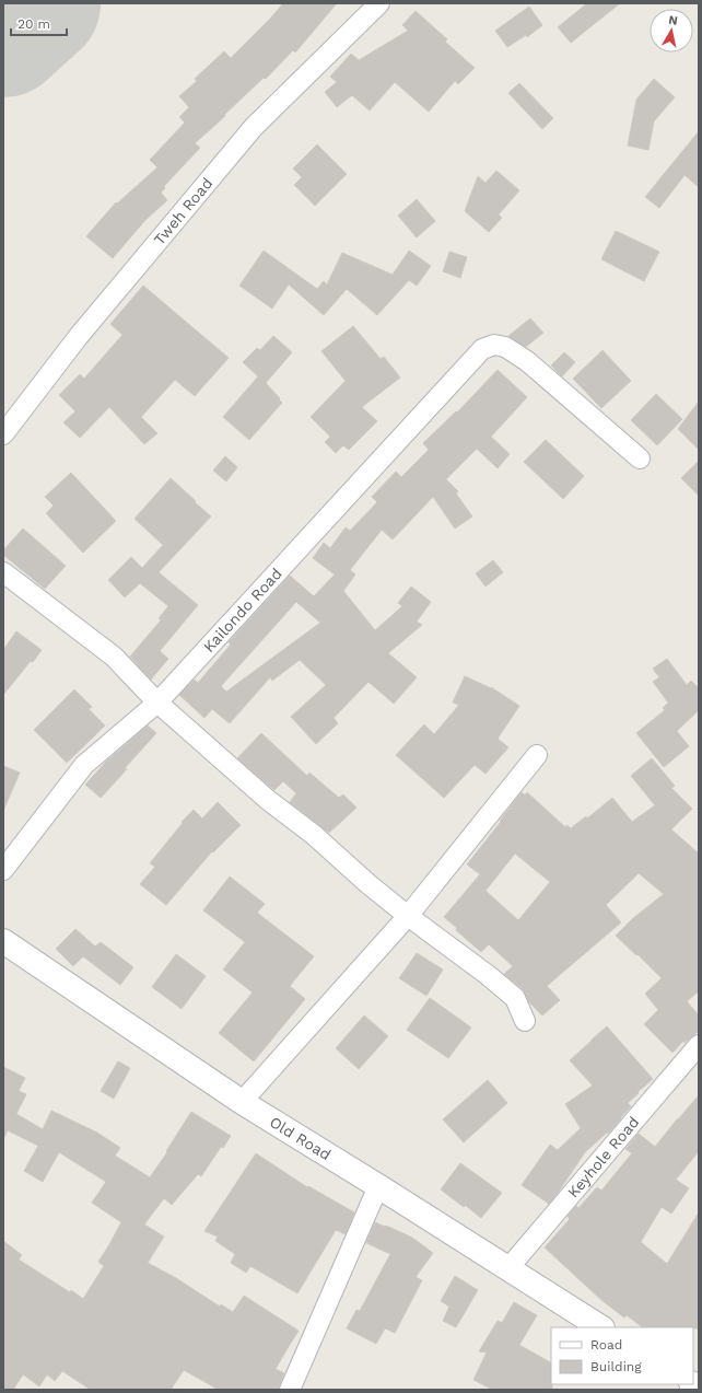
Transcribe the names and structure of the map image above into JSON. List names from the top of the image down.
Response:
{
  "streets": {
    "street": [
      "Tweh Road",
      "Kailondo Road",
      "Old Road",
      "Keyhole Road"
    ]
  },
  "crossings": [
    ["Old Road", "Keyhole Road"]
  ],
  "legend": ["Road", "Building"],
  "scale_bar": "20 m",
  "north": "top"
}
